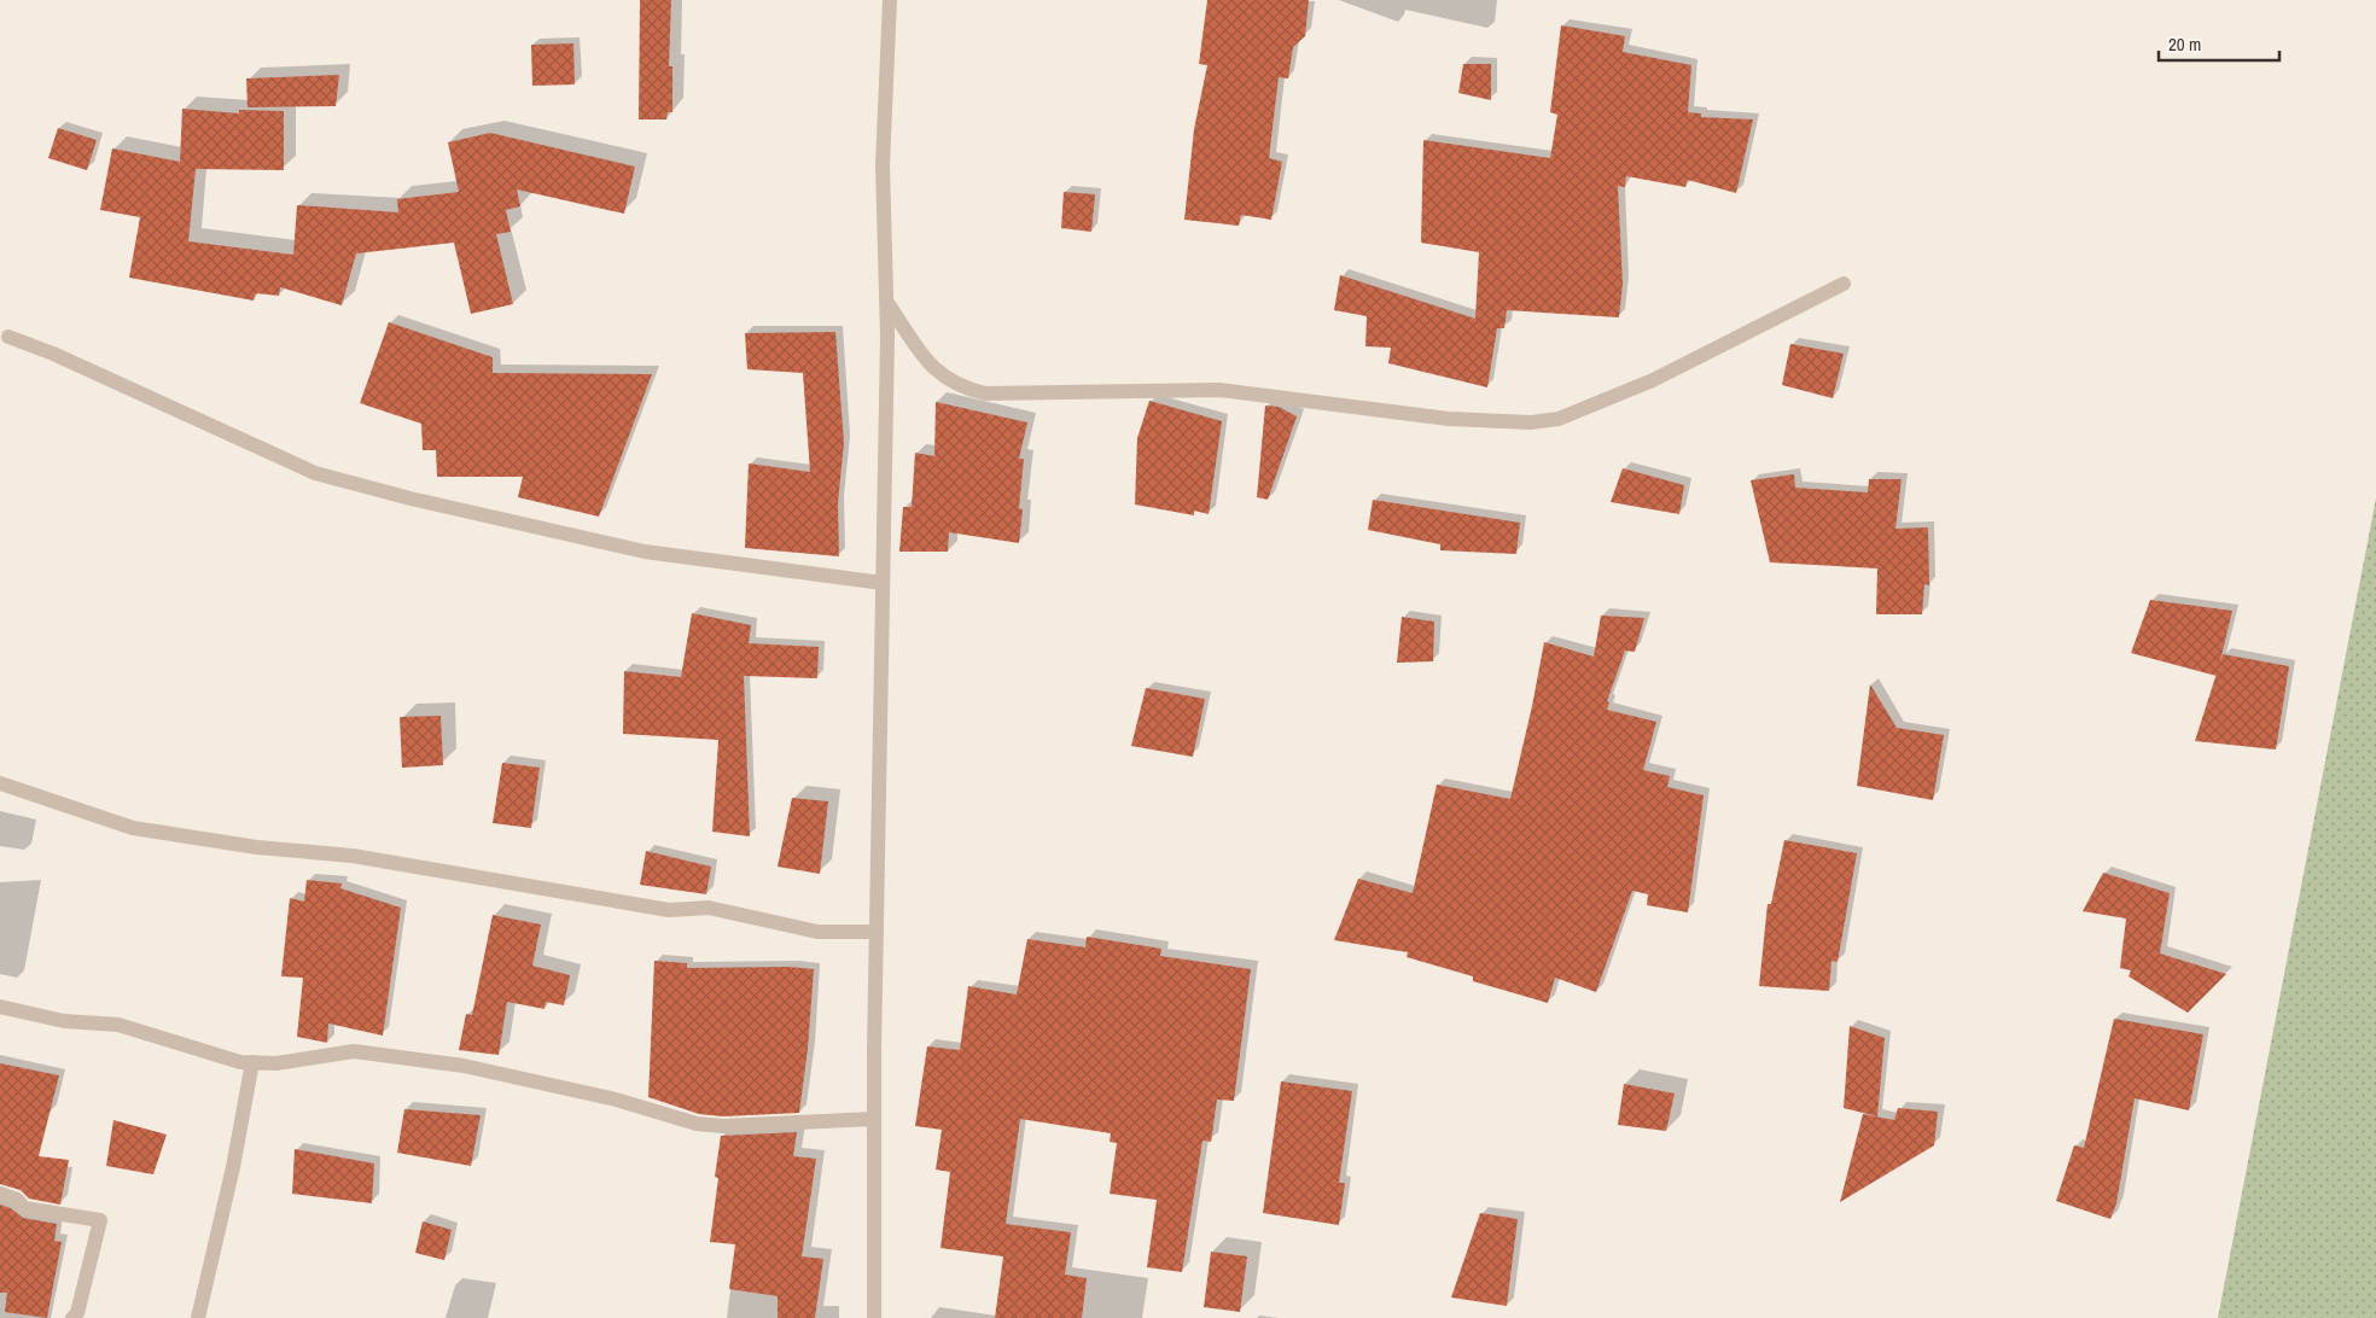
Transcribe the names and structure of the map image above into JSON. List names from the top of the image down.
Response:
{
  "scale_bar": "20 m"
}
